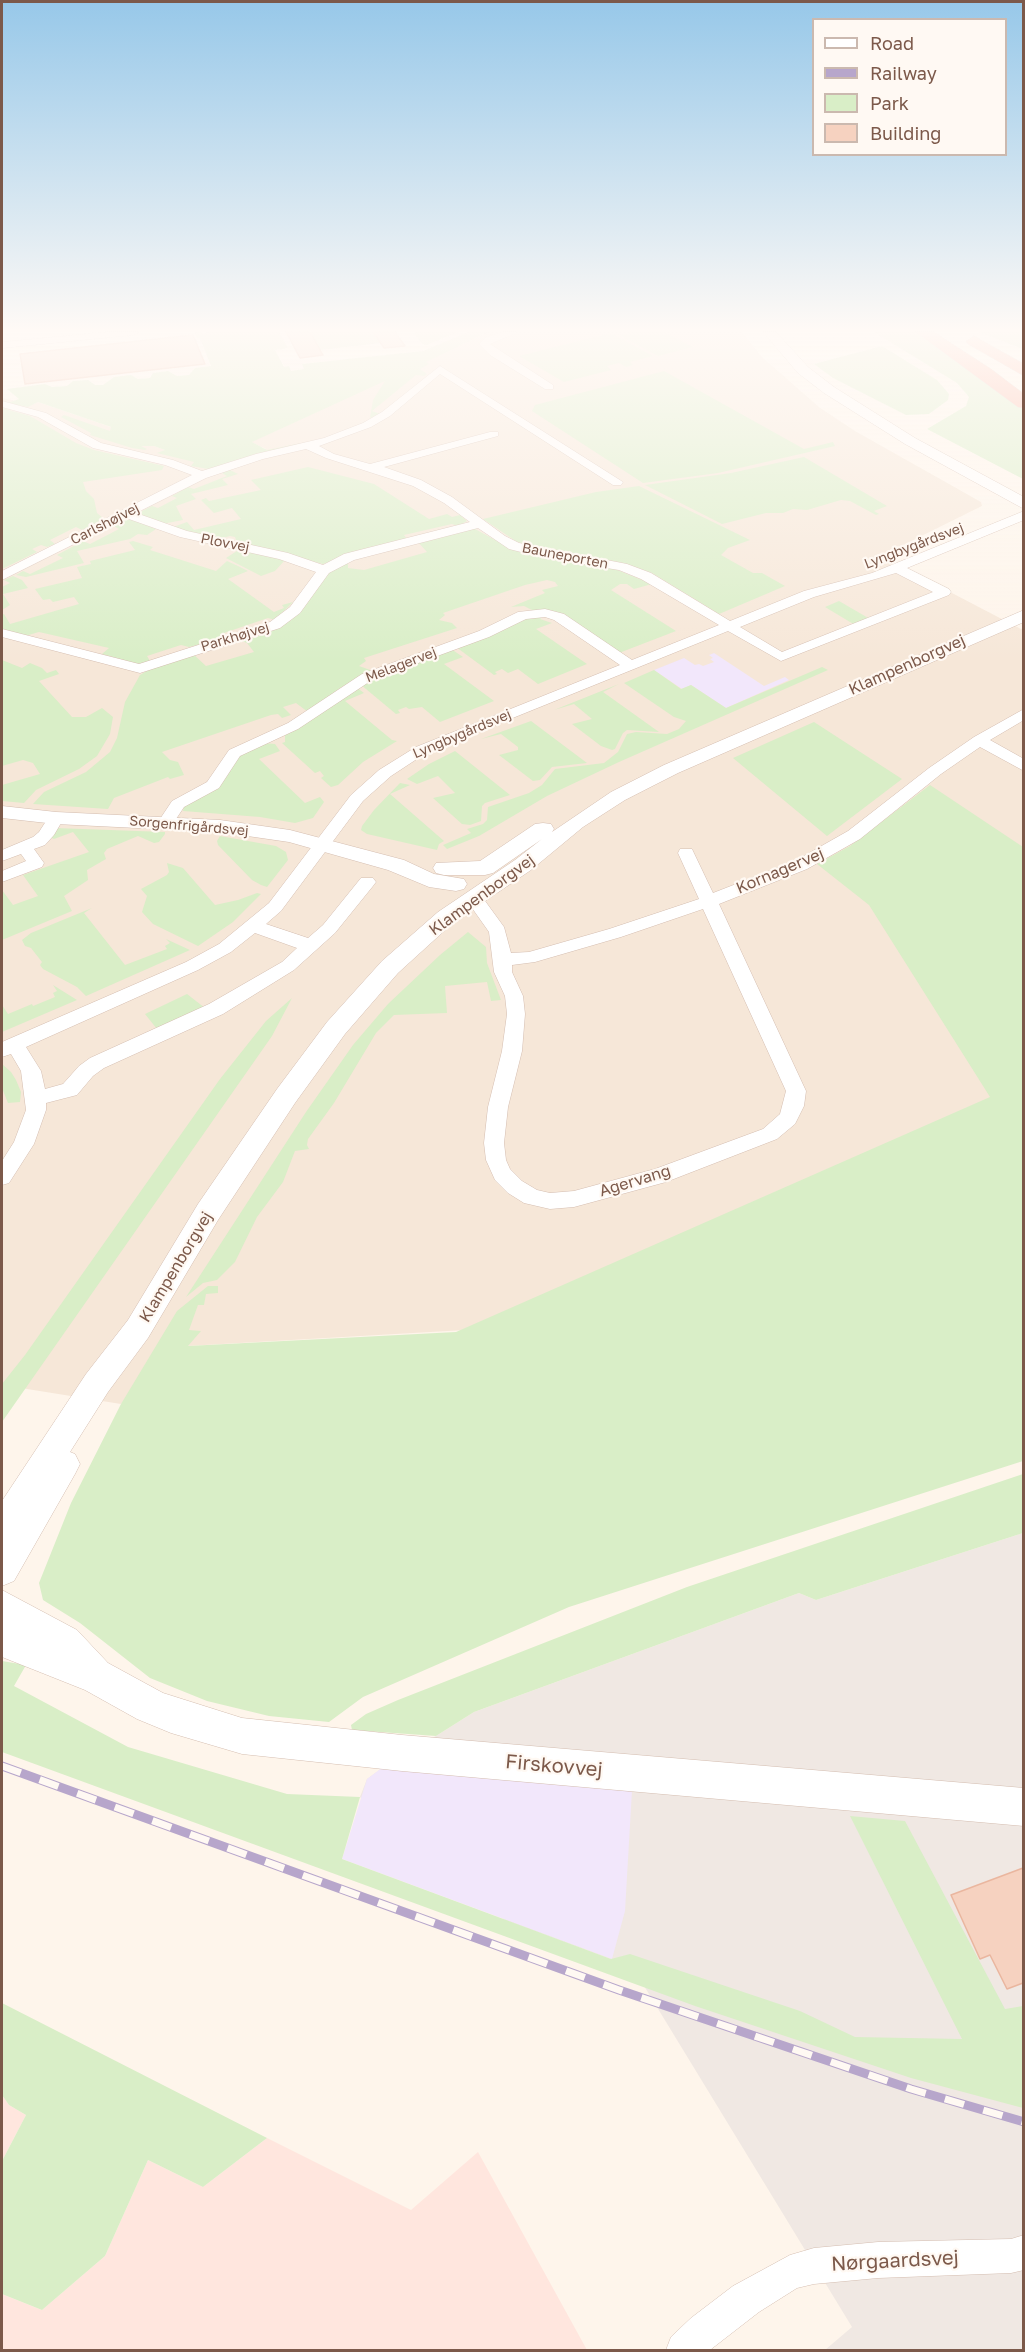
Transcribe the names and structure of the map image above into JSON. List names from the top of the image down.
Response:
{
  "streets": {
    "street": [
      "Carlshøjvej",
      "Plovvej",
      "Lyngbygårdsvej",
      "Bauneporten",
      "Parkhøjvej",
      "Melagervej",
      "Klampenborgvej",
      "Sorgenfrigårdsvej",
      "Kornagervej",
      "Agervang",
      "Firskovvej",
      "Nørgaardsvej"
    ]
  },
  "crossings": [
    ["Carlshøjvej", "Plovvej"],
    ["Carlshøjvej", "Bauneporten"],
    ["Plovvej", "Parkhøjvej"],
    ["Lyngbygårdsvej", "Bauneporten"],
    ["Lyngbygårdsvej", "Melagervej"],
    ["Lyngbygårdsvej", "Sorgenfrigårdsvej"],
    ["Bauneporten", "Parkhøjvej"],
    ["Melagervej", "Sorgenfrigårdsvej"],
    ["Klampenborgvej", "Sorgenfrigårdsvej"],
    ["Klampenborgvej", "Agervang"],
    ["Sorgenfrigårdsvej", "Agervang"],
    ["Kornagervej", "Agervang"]
  ],
  "legend": [
    "Road",
    "Railway",
    "Park",
    "Building"
  ]
}
